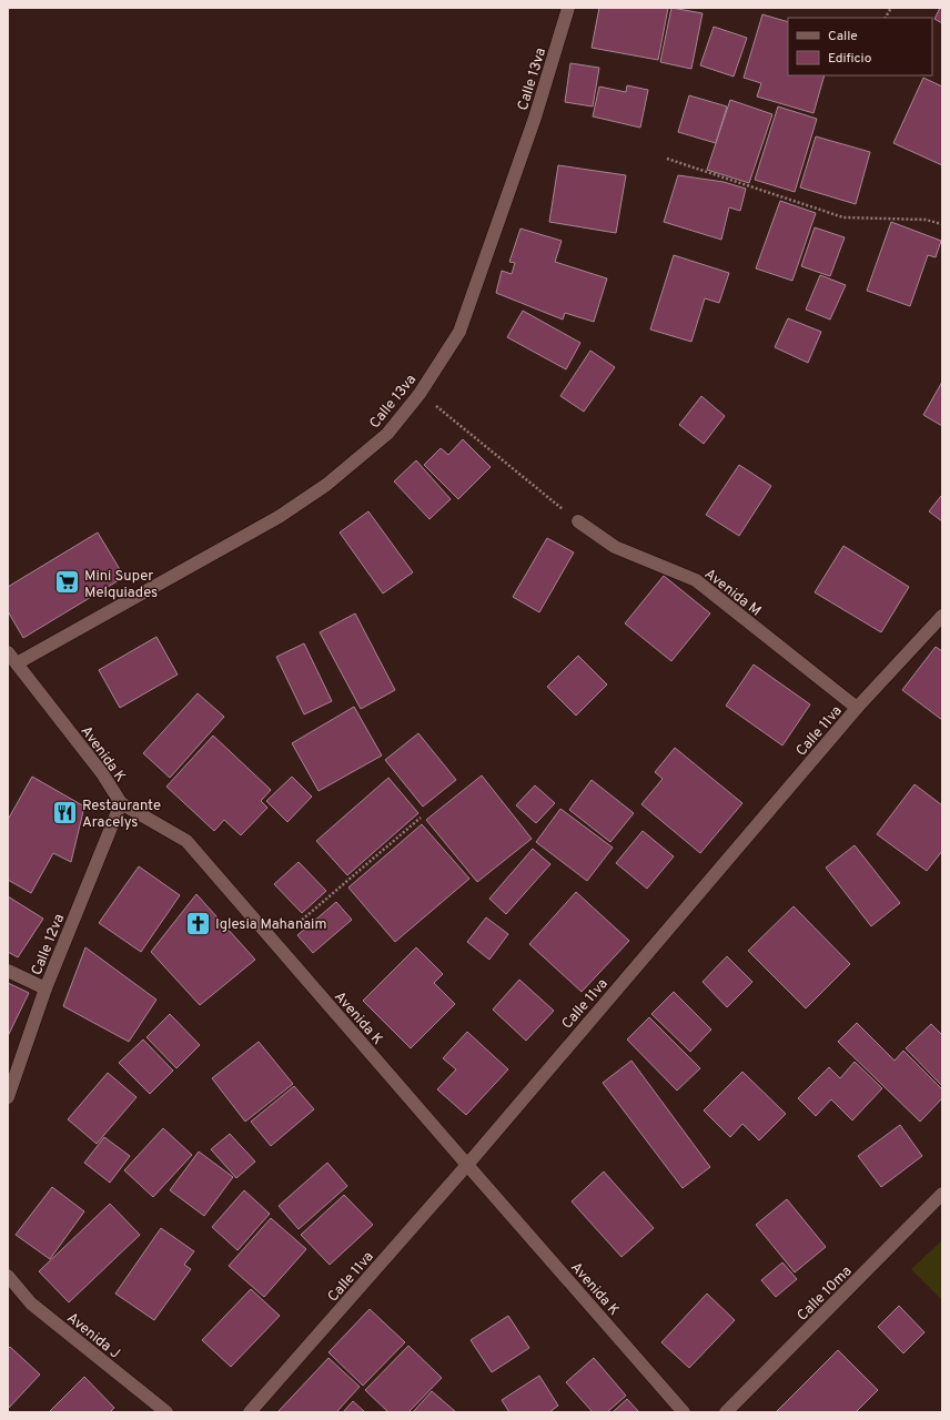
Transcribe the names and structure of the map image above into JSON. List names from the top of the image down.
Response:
{
  "streets": {
    "street": [
      "Calle 13va",
      "Avenida M",
      "Calle 11va",
      "Avenida K",
      "Calle 12va",
      "Calle 10ma",
      "Avenida J"
    ]
  },
  "crossings": [
    ["Calle 13va", "Avenida K"],
    ["Avenida M", "Calle 11va"],
    ["Calle 11va", "Avenida K"],
    ["Avenida K", "Calle 12va"]
  ],
  "places": {
    "supermarket": ["Mini Super Melquiades"],
    "restaurant": ["Restaurante Aracelys"],
    "church": ["Iglesia Mahanaim"]
  },
  "legend": ["Calle", "Edificio"]
}
